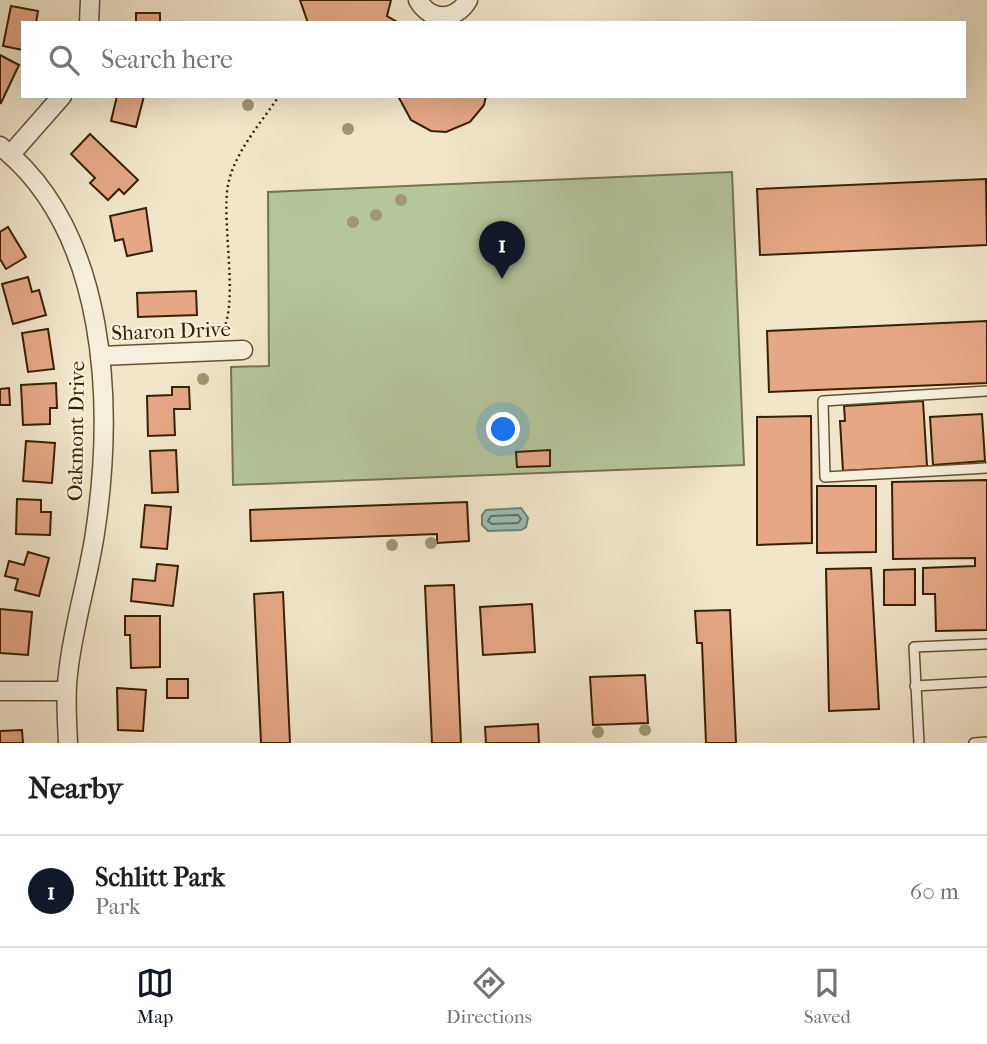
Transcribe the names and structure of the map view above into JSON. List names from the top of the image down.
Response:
{
  "streets": {
    "street": ["Sharon Drive", "Oakmont Drive"]
  },
  "crossings": [
    ["Sharon Drive", "Oakmont Drive"]
  ],
  "page": {
    "search": "Search here",
    "pins": "1",
    "heading": "Nearby",
    "list": [
      {
        "mark": "1",
        "name": "Schlitt Park",
        "note": "Park",
        "value": "60 m"
      }
    ],
    "nav": ["Map", "Directions", "Saved"]
  }
}
